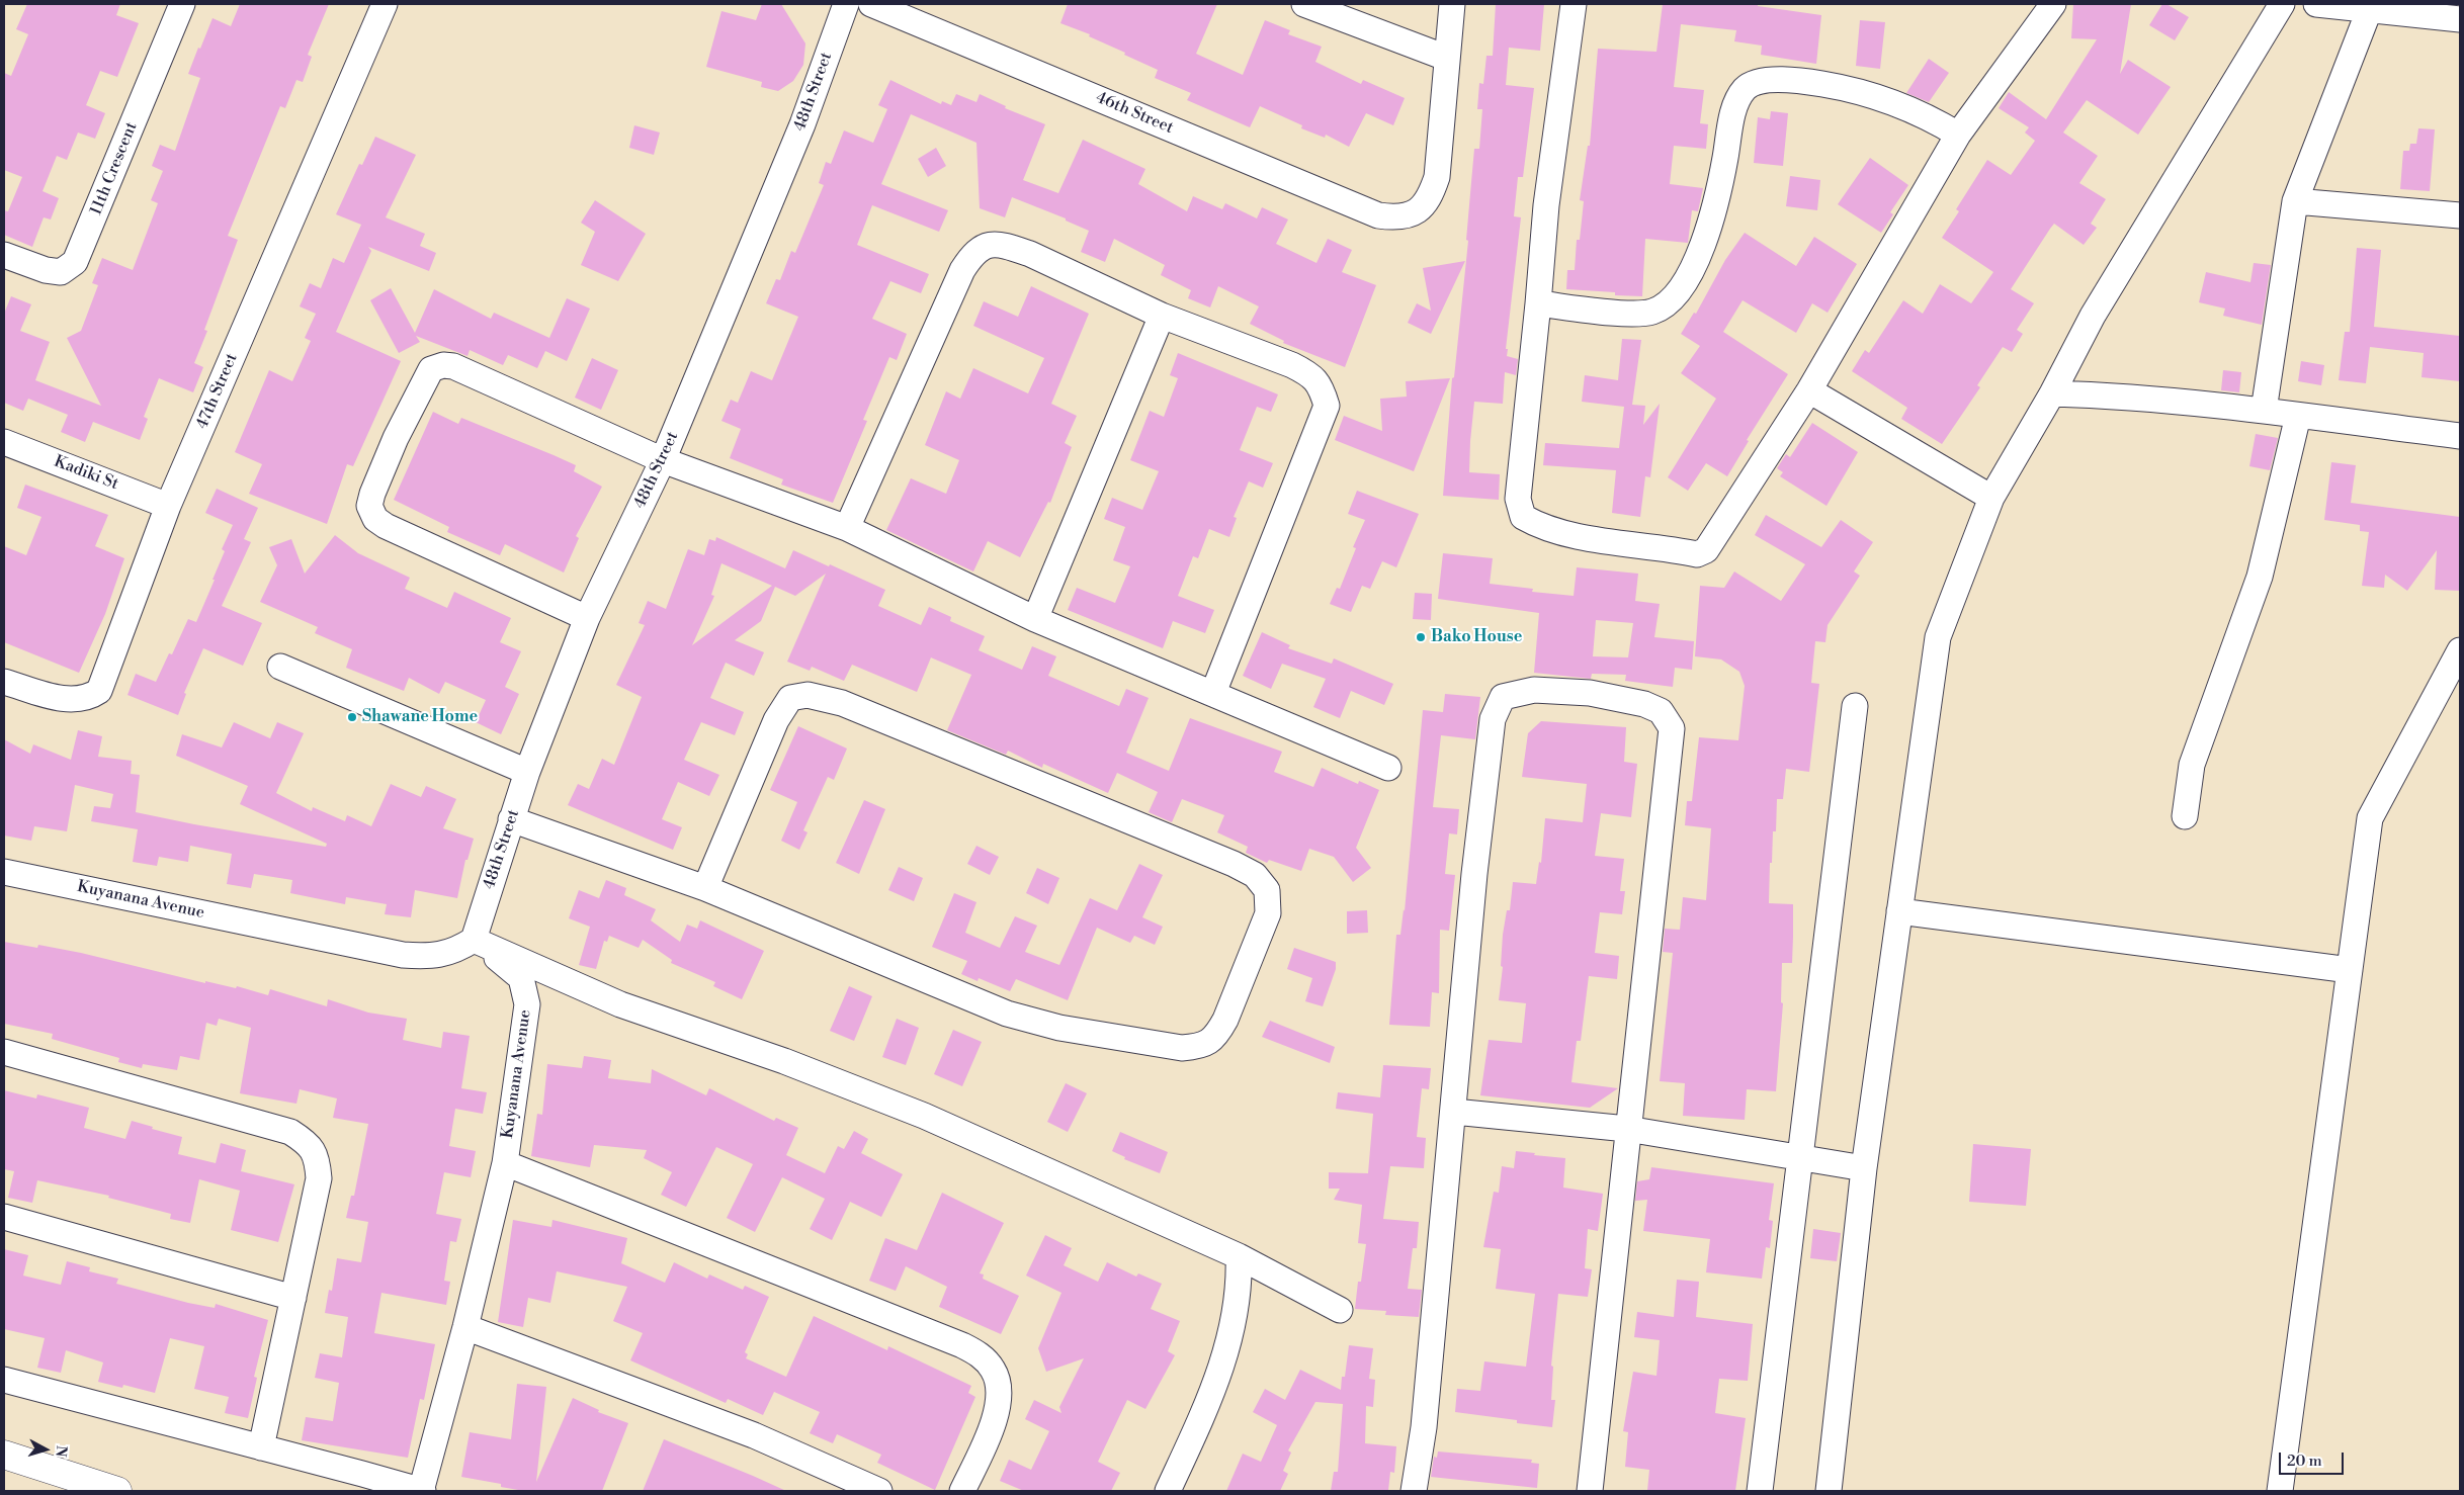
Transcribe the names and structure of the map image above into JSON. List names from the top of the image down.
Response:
{
  "streets": {
    "street": [
      "48th Street",
      "46th Street",
      "11th Crescent",
      "47th Street",
      "Kadiki St",
      "Kuyanana Avenue"
    ]
  },
  "crossings": [
    ["48th Street", "Kuyanana Avenue"],
    ["47th Street", "Kadiki St"]
  ],
  "places": ["Bako House", "Shawane Home"],
  "scale_bar": "20 m",
  "north": "right"
}
